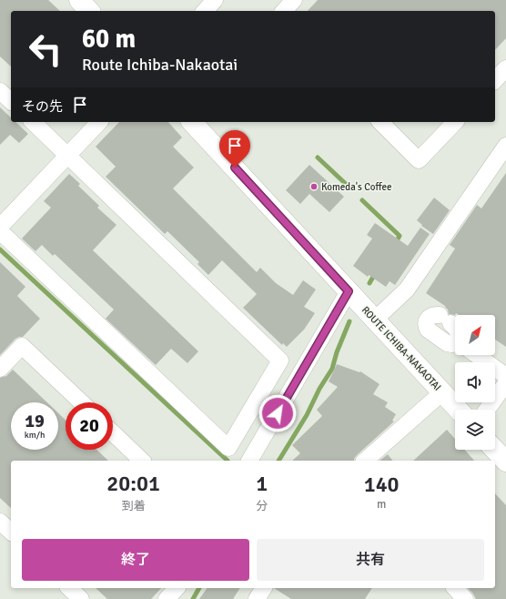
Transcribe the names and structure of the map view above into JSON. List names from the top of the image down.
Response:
{
  "streets": {
    "main road": ["ROUTE ICHIBA-NAKAOTAI"]
  },
  "places": ["Komeda's Coffee"],
  "north": "top right",
  "page": {
    "turn": ["60 m", "Route Ichiba-Nakaotai"],
    "then": "その先",
    "speed": "19 km/h",
    "limit": "20",
    "eta": [
      "20:01",
      "到着",
      "1",
      "分",
      "140",
      "m"
    ],
    "buttons": ["終了", "共有"]
  }
}
